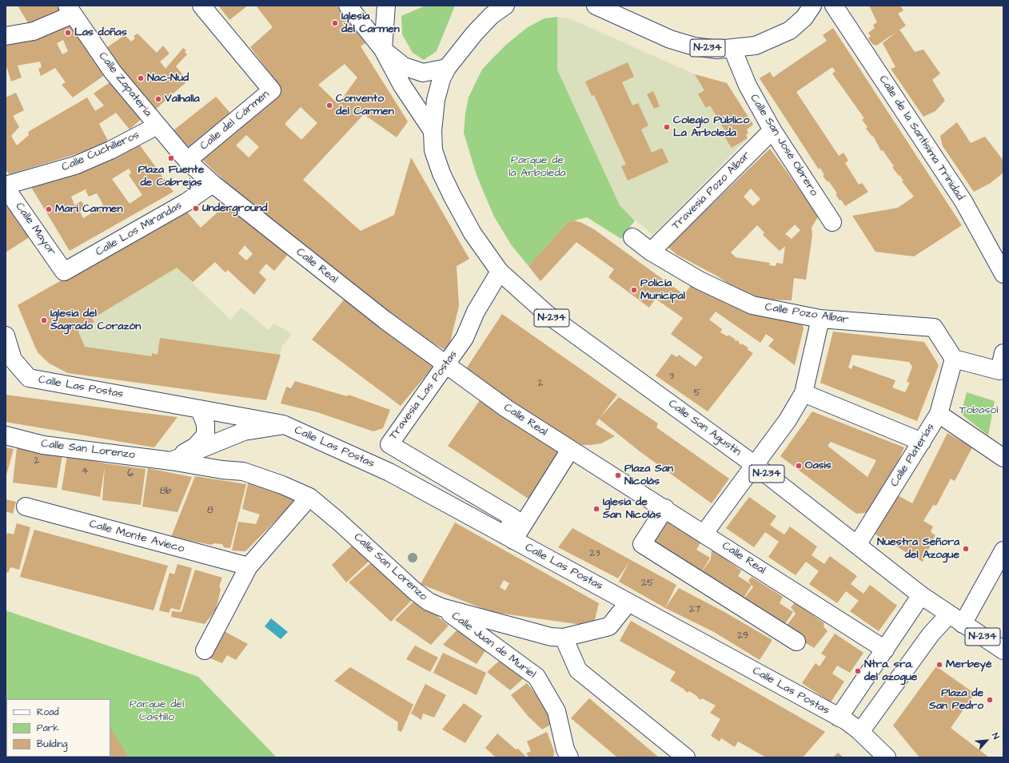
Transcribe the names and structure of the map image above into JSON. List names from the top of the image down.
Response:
{
  "streets": {
    "street": [
      "N-234",
      "Calle Zapatería",
      "Calle del Cármen",
      "Calle de la Santísima Trinidad",
      "Calle San José Obrero",
      "Calle Cuchilleros",
      "Travesía Pozo Albar",
      "Calle Mayor",
      "Calle Los Mirandas",
      "Calle Real",
      "Calle Pozo Albar",
      "Calle Las Postas",
      "Travesía Las Postas",
      "Calle San Agustín",
      "Calle San Lorenzo",
      "Calle Platerías",
      "Calle Monte Avieco",
      "Calle Juan de Muriel"
    ]
  },
  "crossings": [
    ["N-234", "Calle San José Obrero"],
    ["N-234", "Travesía Las Postas"],
    ["N-234", "Calle San Agustín"],
    ["Calle Zapatería", "Calle del Cármen"],
    ["Calle Zapatería", "Calle Cuchilleros"],
    ["Calle Zapatería", "Calle Real"],
    ["Calle del Cármen", "Calle Real"],
    ["Calle San José Obrero", "Travesía Pozo Albar"],
    ["Calle Cuchilleros", "Calle Mayor"],
    ["Travesía Pozo Albar", "Calle Pozo Albar"],
    ["Calle Mayor", "Calle Los Mirandas"],
    ["Calle Los Mirandas", "Calle Real"],
    ["Calle Real", "Calle Las Postas"],
    ["Calle Real", "Travesía Las Postas"],
    ["Calle Pozo Albar", "Calle Platerías"],
    ["Calle Las Postas", "Travesía Las Postas"],
    ["Calle Las Postas", "Calle San Agustín"],
    ["Calle Las Postas", "Calle San Lorenzo"],
    ["Travesía Las Postas", "Calle San Agustín"],
    ["Calle San Agustín", "Calle Platerías"],
    ["Calle San Lorenzo", "Calle Juan de Muriel"]
  ],
  "parks": ["Parque de la Arboleda", "Tobasol", "Parque del Castillo"],
  "places": [
    "Iglesia del Carmen",
    "Las doñas",
    "Nac-Nud",
    "Valhalla",
    "Convento del Carmen",
    "Colegio Público La Arboleda",
    "Plaza Fuente de Cabrejas",
    "Underground",
    "Mari Carmen",
    "Policía Municipal",
    "Iglesia del Sagrado Corazón",
    "Oasis",
    "Plaza San Nicolás",
    "Iglesia de San Nicolás",
    "Nuestra Señora del Azogue",
    "Merbeyé",
    "Ntra. sra. del azogue",
    "Plaza de San Pedro"
  ],
  "house_numbers": [
    "3",
    "2",
    "5",
    "2",
    "4",
    "6",
    "8b",
    "8",
    "23",
    "25",
    "27",
    "29"
  ],
  "legend": ["Road", "Park", "Building"],
  "north": "top right"
}
